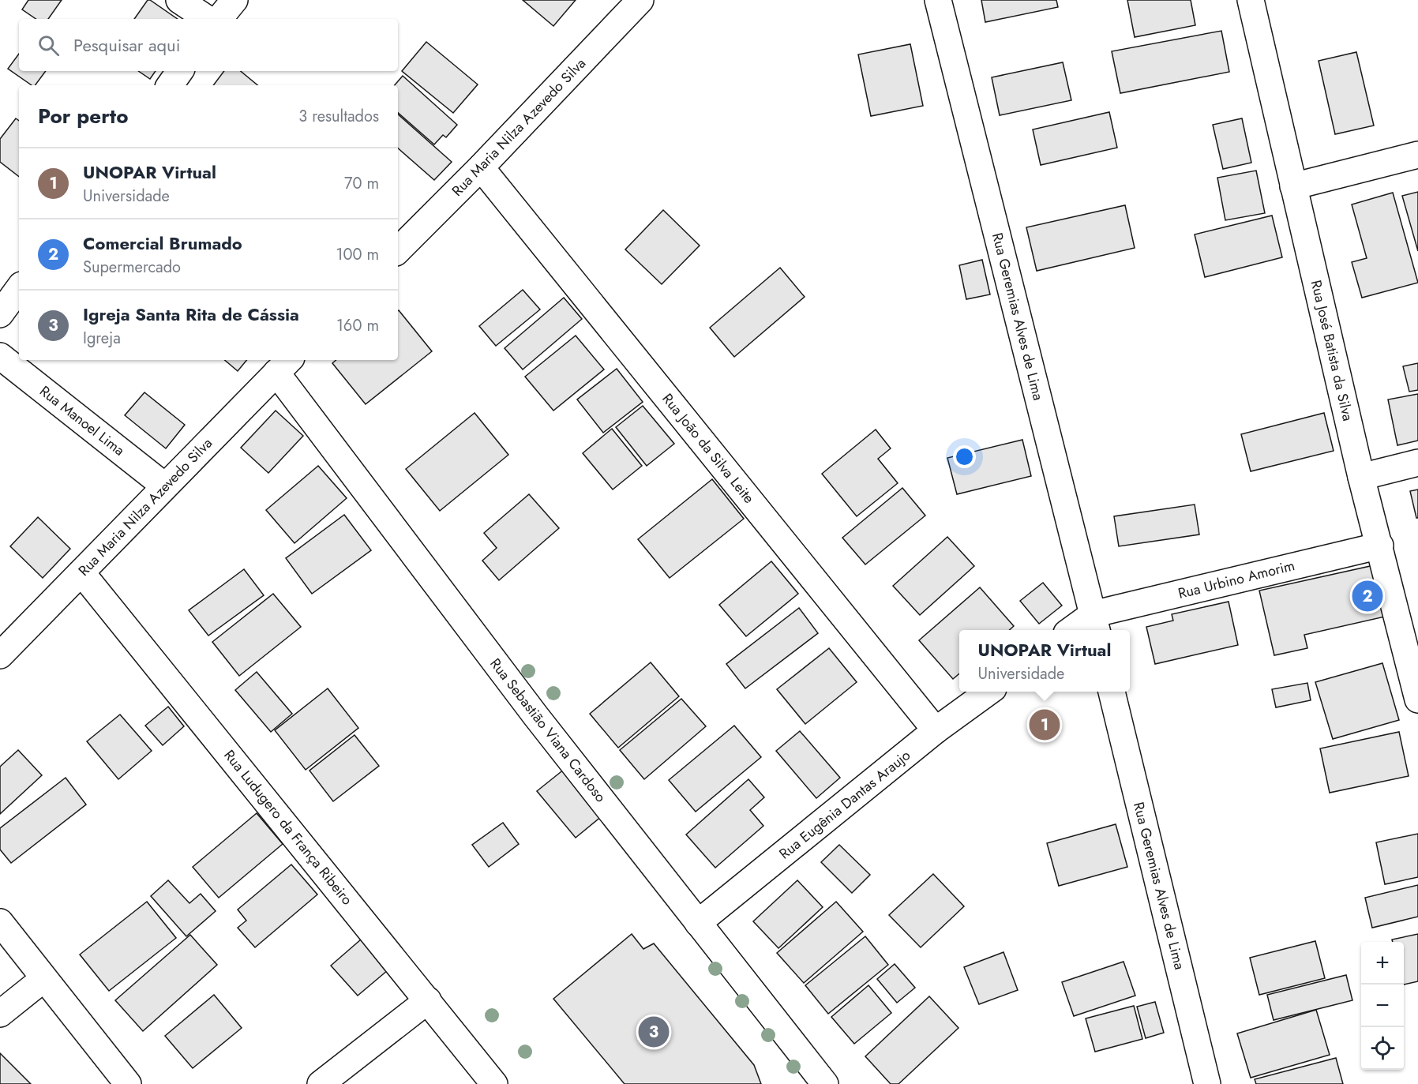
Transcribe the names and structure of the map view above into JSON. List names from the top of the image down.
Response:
{
  "streets": {
    "street": [
      "Rua Maria Nilza Azevedo Silva",
      "Rua Geremias Alves de Lima",
      "Rua José Batista da Silva",
      "Rua Manoel Lima",
      "Rua João da Silva Leite",
      "Rua Urbino Amorim",
      "Rua Sebastião Viana Cardoso",
      "Rua Eugênia Dantas Araujo",
      "Rua Ludugero da França Ribeiro"
    ]
  },
  "crossings": [
    ["Rua Maria Nilza Azevedo Silva", "Rua Manoel Lima"],
    ["Rua Maria Nilza Azevedo Silva", "Rua João da Silva Leite"],
    ["Rua Maria Nilza Azevedo Silva", "Rua Sebastião Viana Cardoso"],
    ["Rua Maria Nilza Azevedo Silva", "Rua Ludugero da França Ribeiro"],
    ["Rua Geremias Alves de Lima", "Rua Urbino Amorim"],
    ["Rua José Batista da Silva", "Rua Urbino Amorim"],
    ["Rua João da Silva Leite", "Rua Eugênia Dantas Araujo"],
    ["Rua Sebastião Viana Cardoso", "Rua Eugênia Dantas Araujo"]
  ],
  "page": {
    "search": "Pesquisar aqui",
    "heading": ["Por perto", "3 resultados"],
    "list": [
      {
        "mark": "1",
        "name": "UNOPAR Virtual",
        "note": "Universidade",
        "value": "70 m"
      },
      {
        "mark": "2",
        "name": "Comercial Brumado",
        "note": "Supermercado",
        "value": "100 m"
      },
      {
        "mark": "3",
        "name": "Igreja Santa Rita de Cássia",
        "note": "Igreja",
        "value": "160 m"
      }
    ],
    "pins": ["2", "1", "3"],
    "popup": ["UNOPAR Virtual", "Universidade"],
    "map_buttons": ["+", "−"]
  }
}
